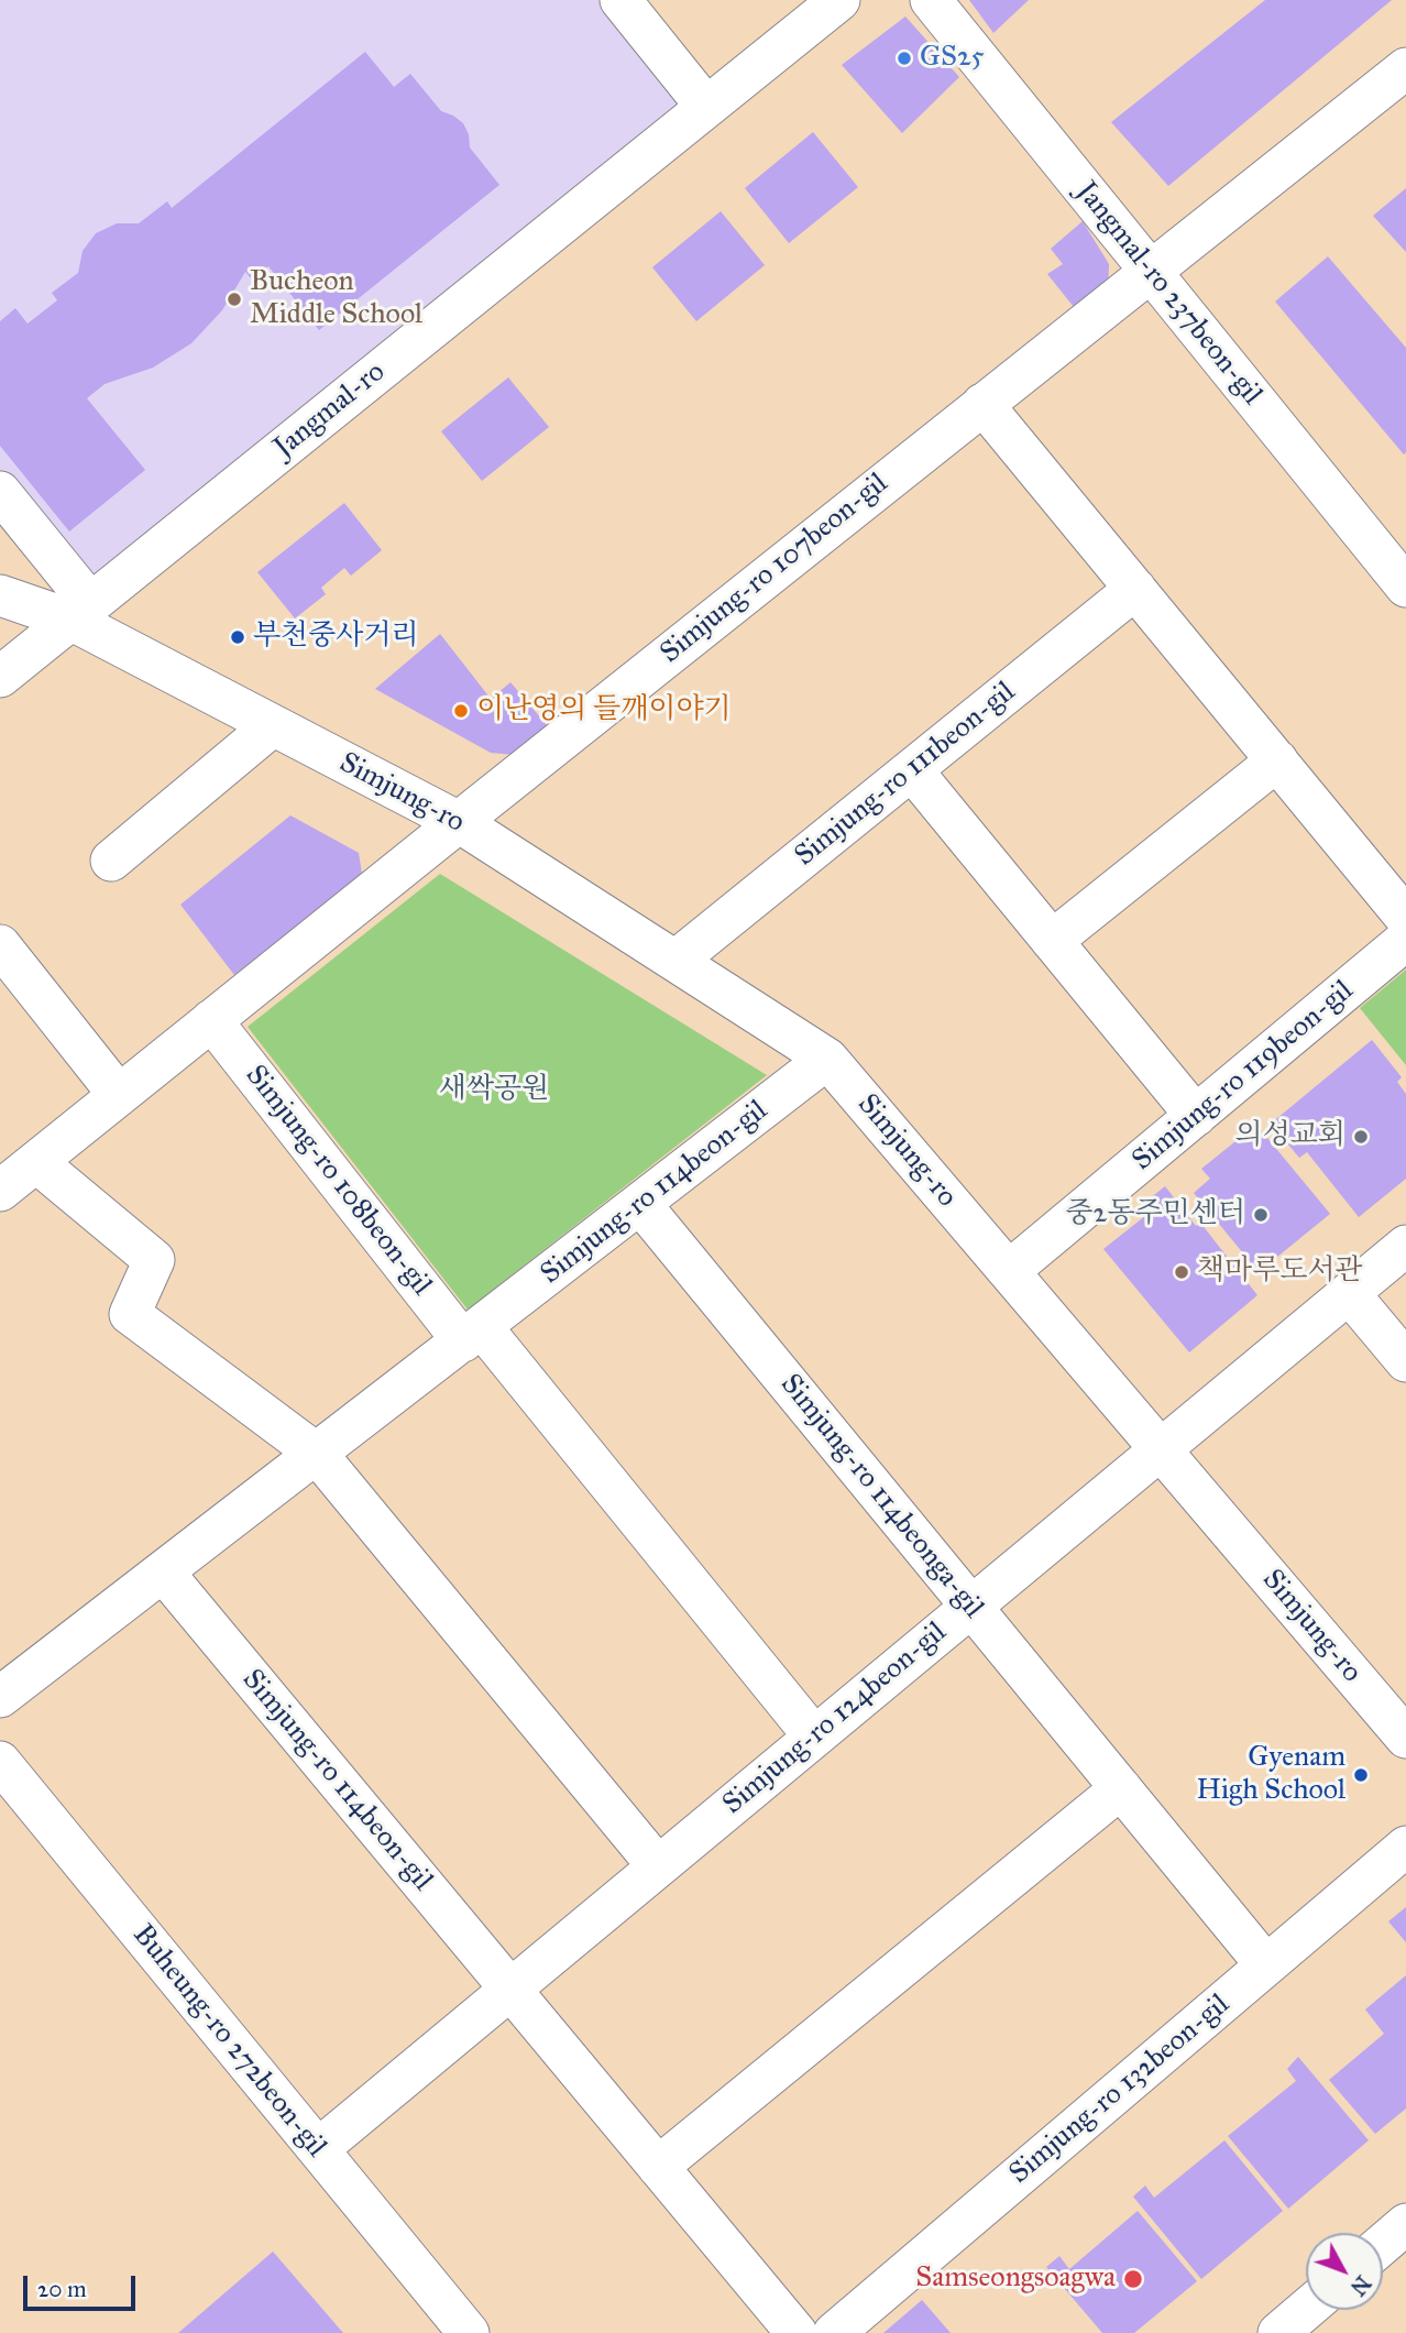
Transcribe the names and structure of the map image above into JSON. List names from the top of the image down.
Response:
{
  "streets": {
    "street": [
      "Jangmal-ro 237beon-gil",
      "Jangmal-ro",
      "Simjung-ro 107beon-gil",
      "Simjung-ro 111beon-gil",
      "Simjung-ro",
      "Simjung-ro 119beon-gil",
      "Simjung-ro 108beon-gil",
      "Simjung-ro 114beon-gil",
      "Simjung-ro 114beonga-gil",
      "Simjung-ro 124beon-gil",
      "Buheung-ro 272beon-gil",
      "Simjung-ro 132beon-gil"
    ]
  },
  "crossings": [
    ["Jangmal-ro 237beon-gil", "Simjung-ro 107beon-gil"],
    ["Jangmal-ro", "Simjung-ro"],
    ["Simjung-ro 107beon-gil", "Simjung-ro"],
    ["Simjung-ro 111beon-gil", "Simjung-ro"],
    ["Simjung-ro", "Simjung-ro 119beon-gil"],
    ["Simjung-ro", "Simjung-ro 114beon-gil"],
    ["Simjung-ro", "Simjung-ro 124beon-gil"],
    ["Simjung-ro 108beon-gil", "Simjung-ro 114beon-gil"],
    ["Simjung-ro 114beon-gil", "Simjung-ro 114beonga-gil"],
    ["Simjung-ro 114beon-gil", "Simjung-ro 124beon-gil"],
    ["Simjung-ro 114beonga-gil", "Simjung-ro 124beon-gil"],
    ["Simjung-ro 114beonga-gil", "Simjung-ro 132beon-gil"],
    ["Simjung-ro 124beon-gil", "Buheung-ro 272beon-gil"]
  ],
  "parks": ["새싹공원"],
  "places": [
    "GS25",
    "Bucheon Middle School",
    "부천중사거리",
    "이난영의 들깨이야기",
    "의성교회",
    "중2동주민센터",
    "책마루도서관",
    "Gyenam High School",
    "Samseongsoagwa"
  ],
  "scale_bar": "20 m",
  "north": "bottom right"
}
